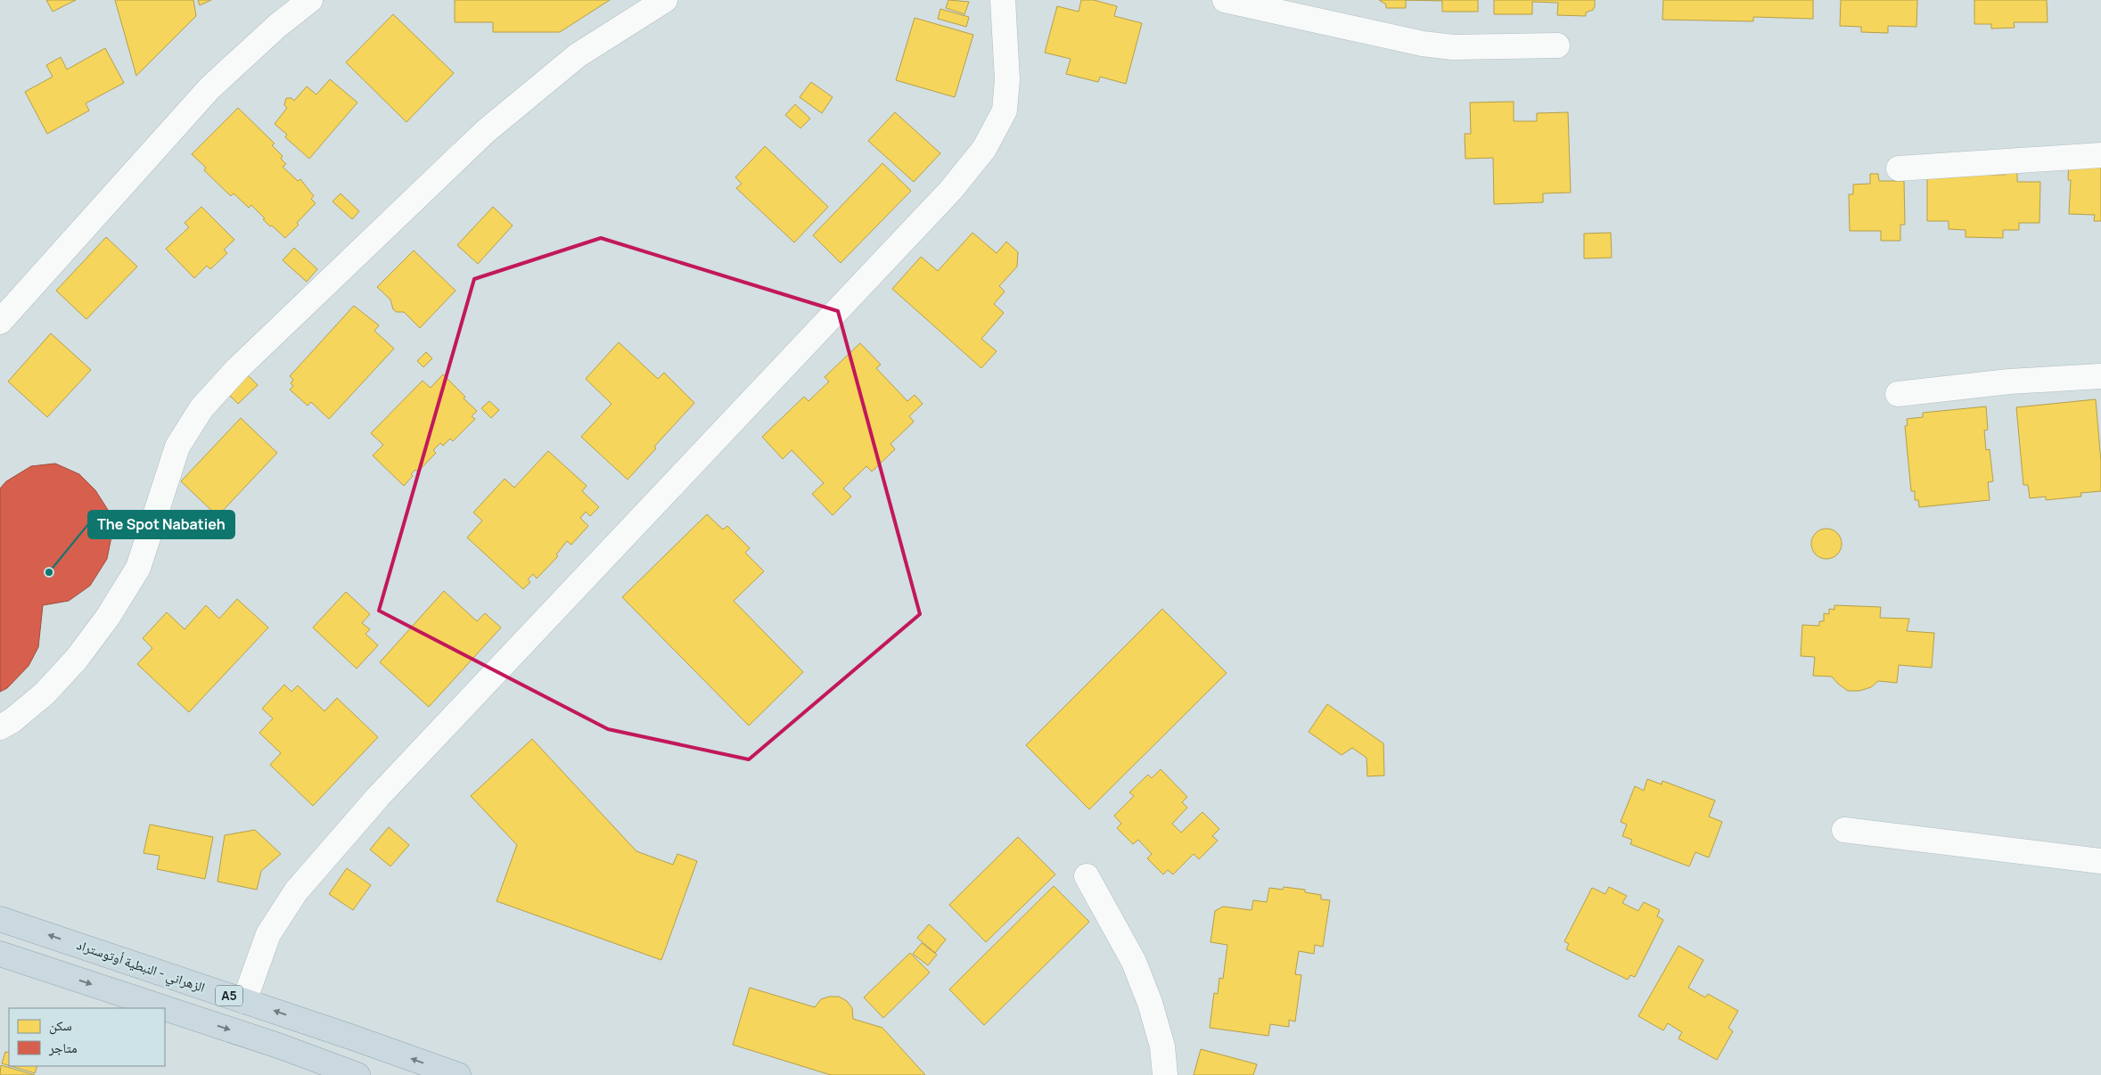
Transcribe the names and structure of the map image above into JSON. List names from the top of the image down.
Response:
{
  "streets": {
    "highway": ["الزهراني - النبطية أوتوستراد", "A5"]
  },
  "places": ["The Spot Nabatieh"],
  "legend": ["سكن", "متاجر"]
}
